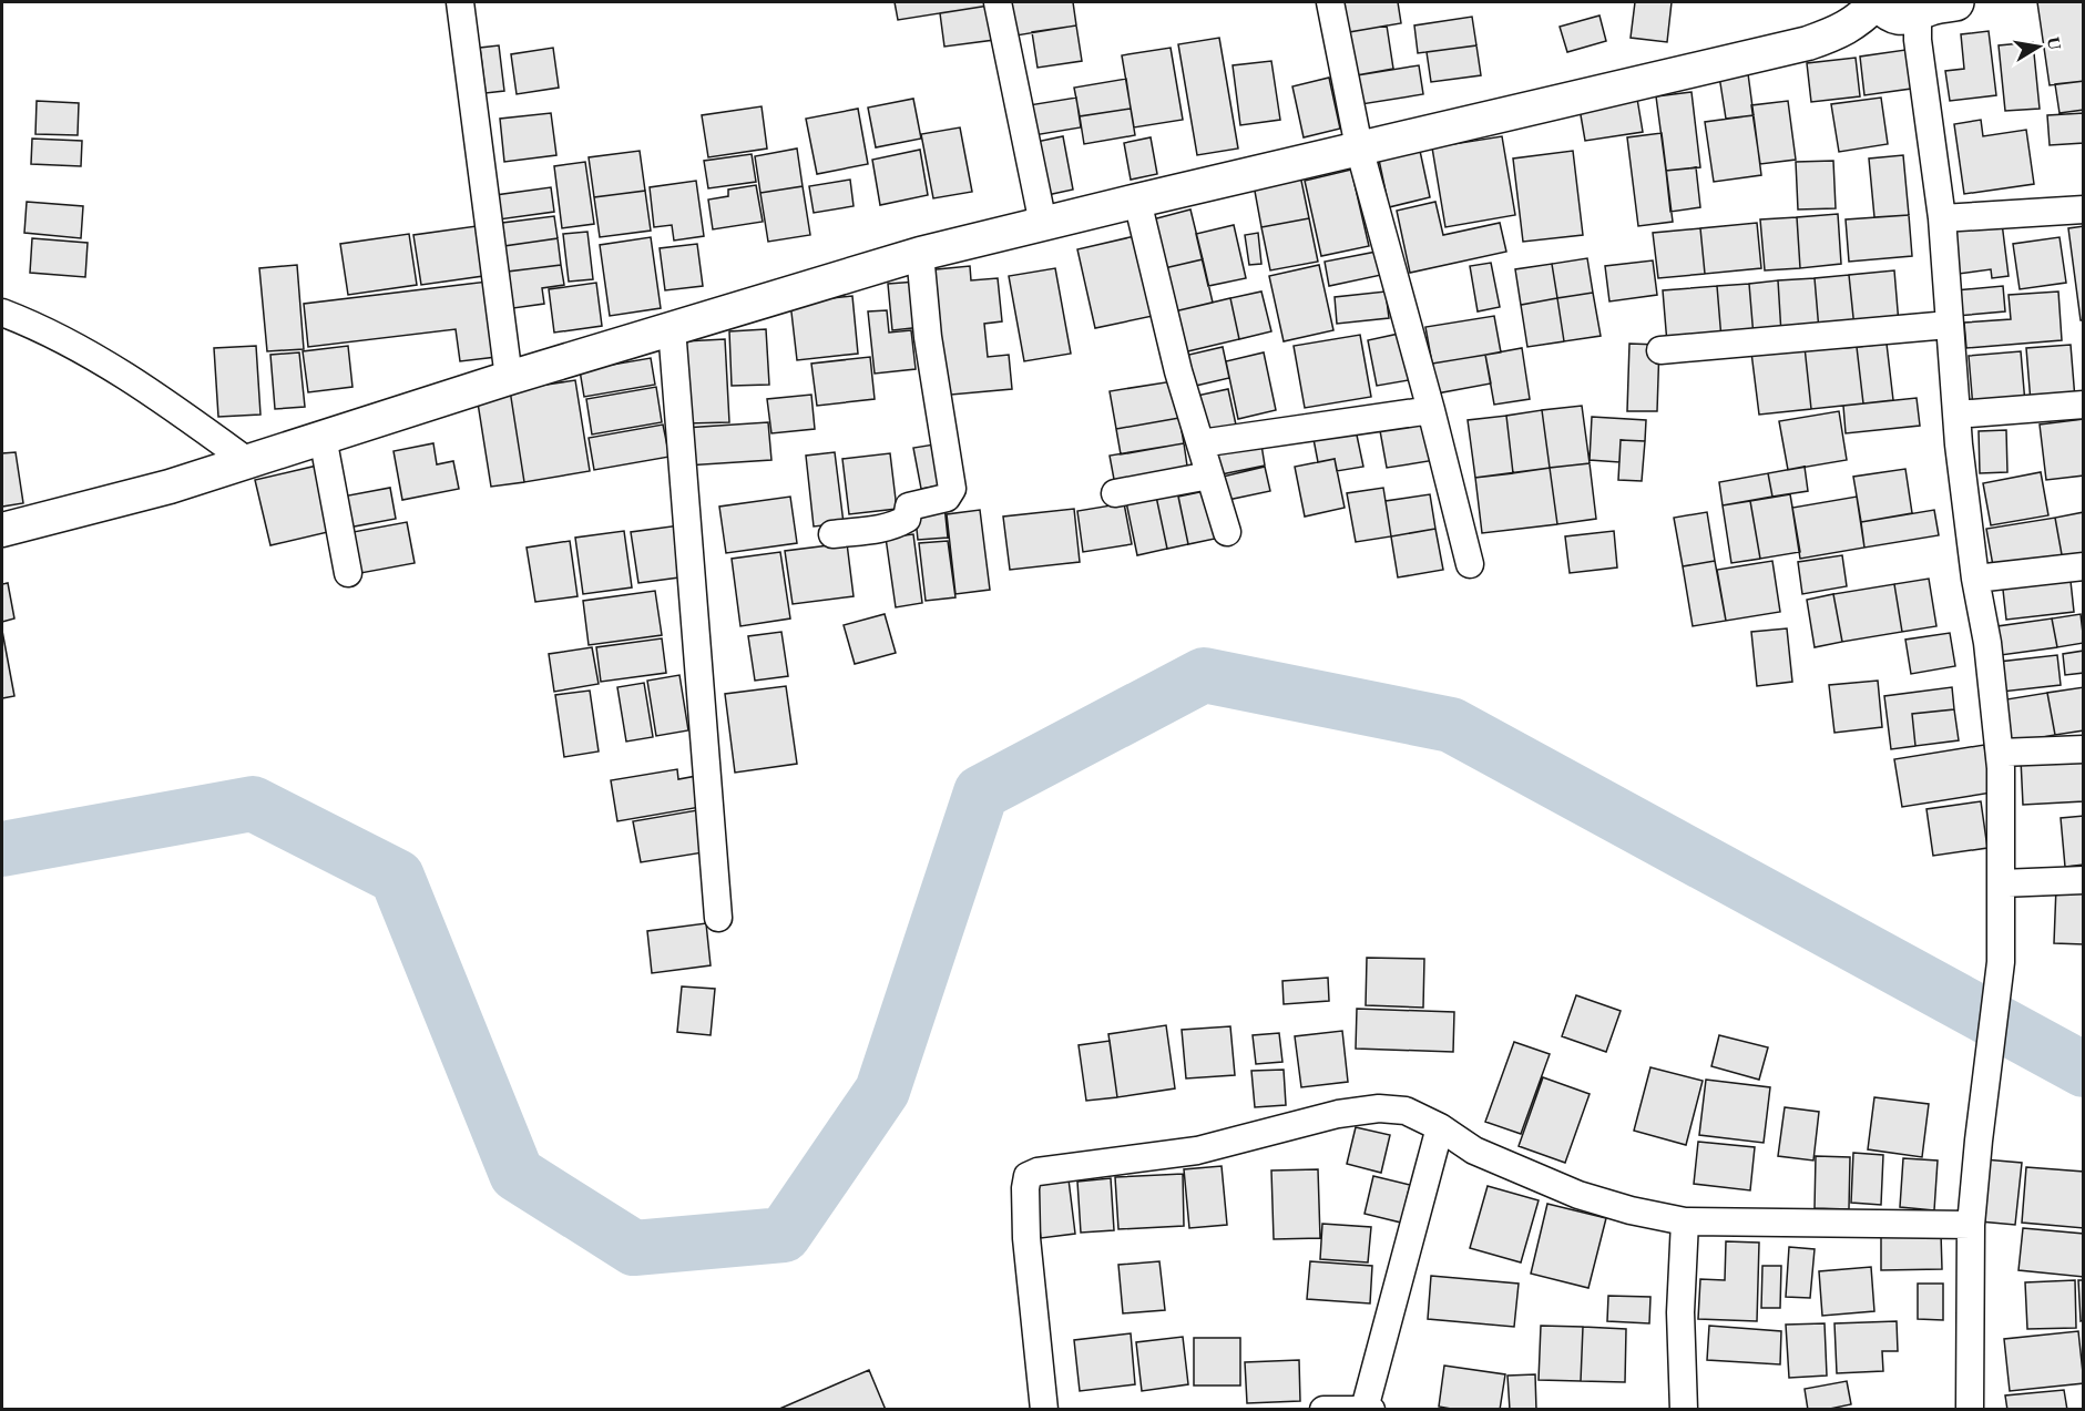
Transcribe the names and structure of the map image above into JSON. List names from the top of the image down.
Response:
{
  "north": "right"
}
